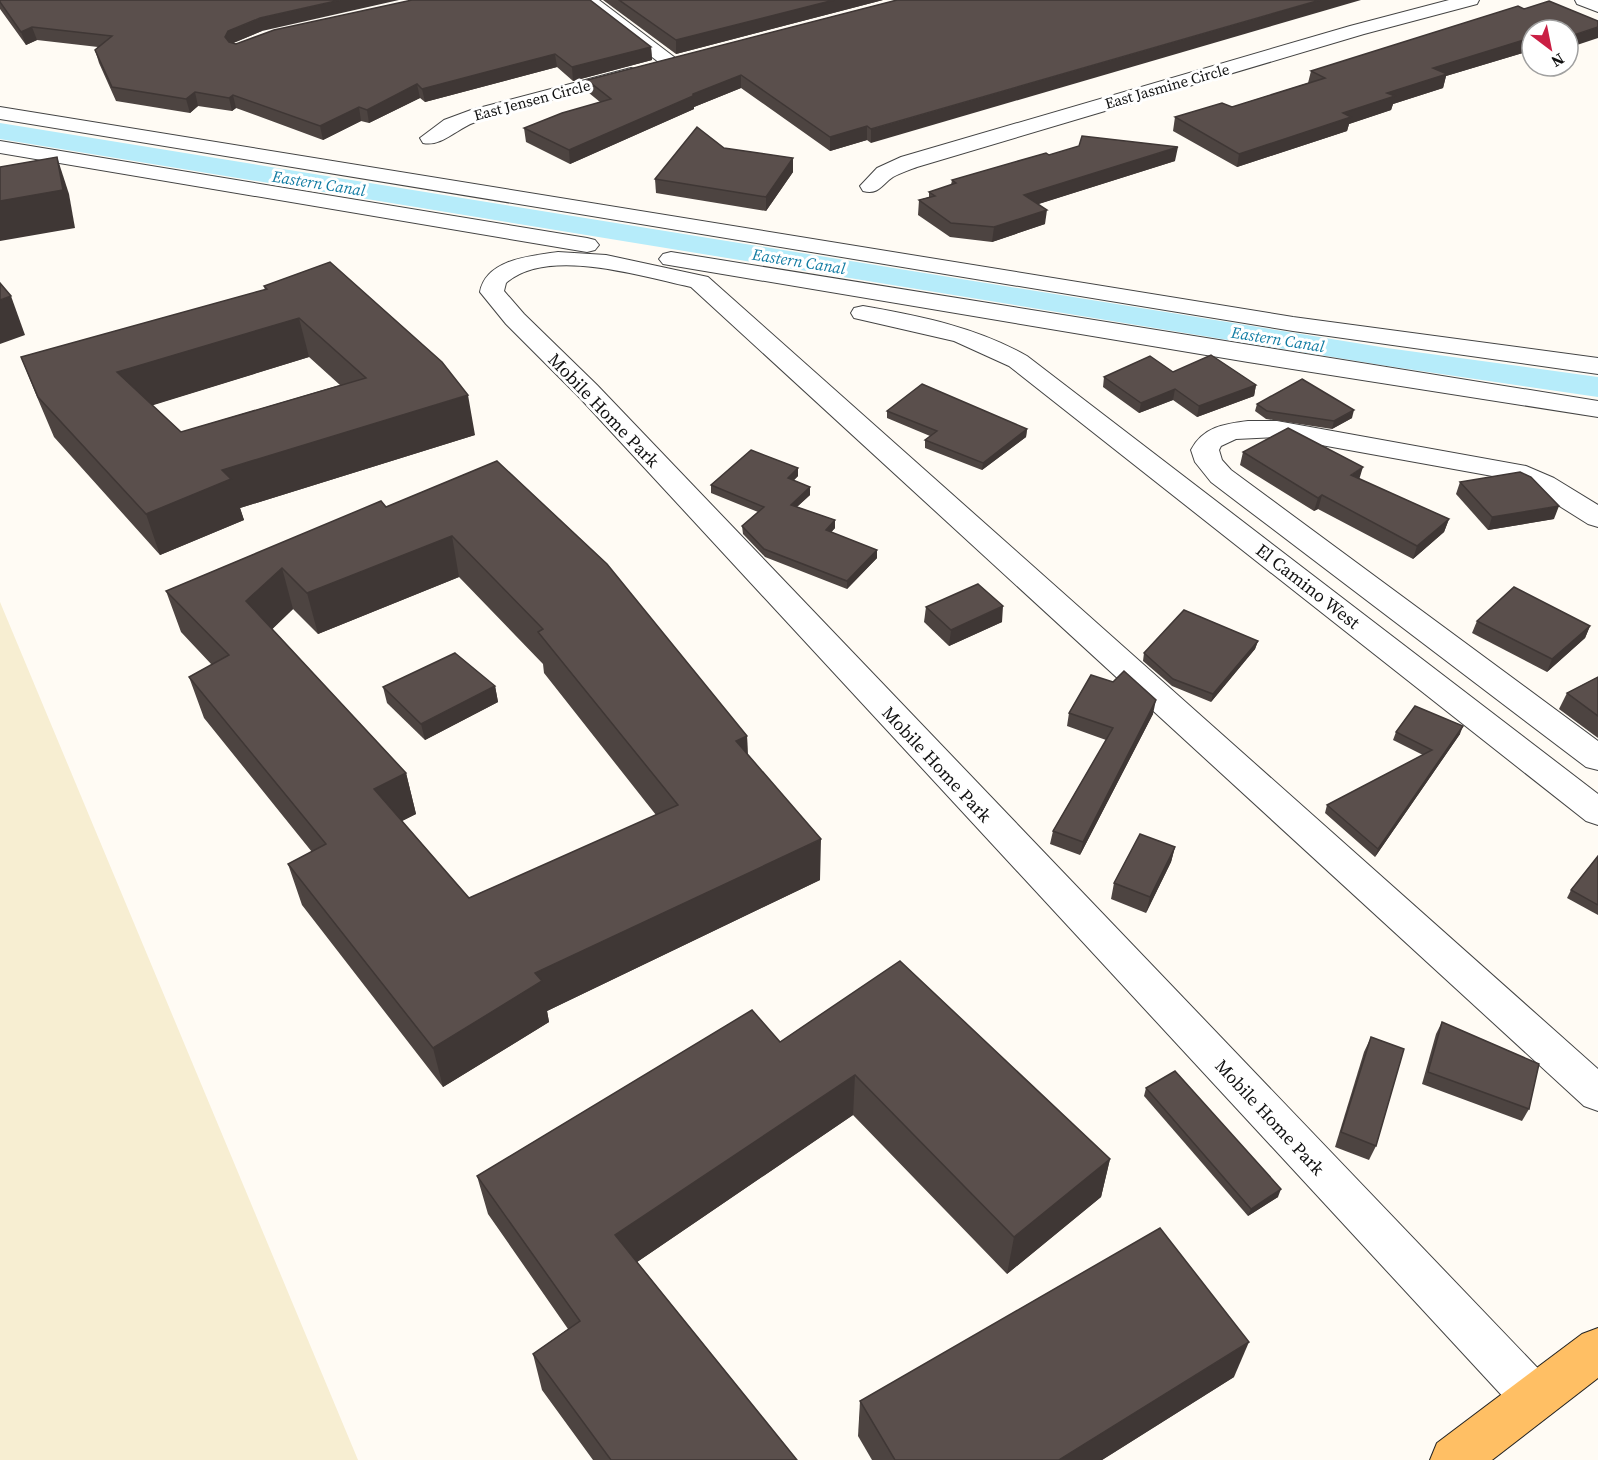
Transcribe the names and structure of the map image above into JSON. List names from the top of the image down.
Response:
{
  "streets": {
    "street": [
      "East Jasmine Circle",
      "East Jensen Circle",
      "Mobile Home Park",
      "El Camino West"
    ]
  },
  "crossings": [
    ["Mobile Home Park", "El Camino West"]
  ],
  "water": ["Eastern Canal"],
  "north": "bottom right"
}
